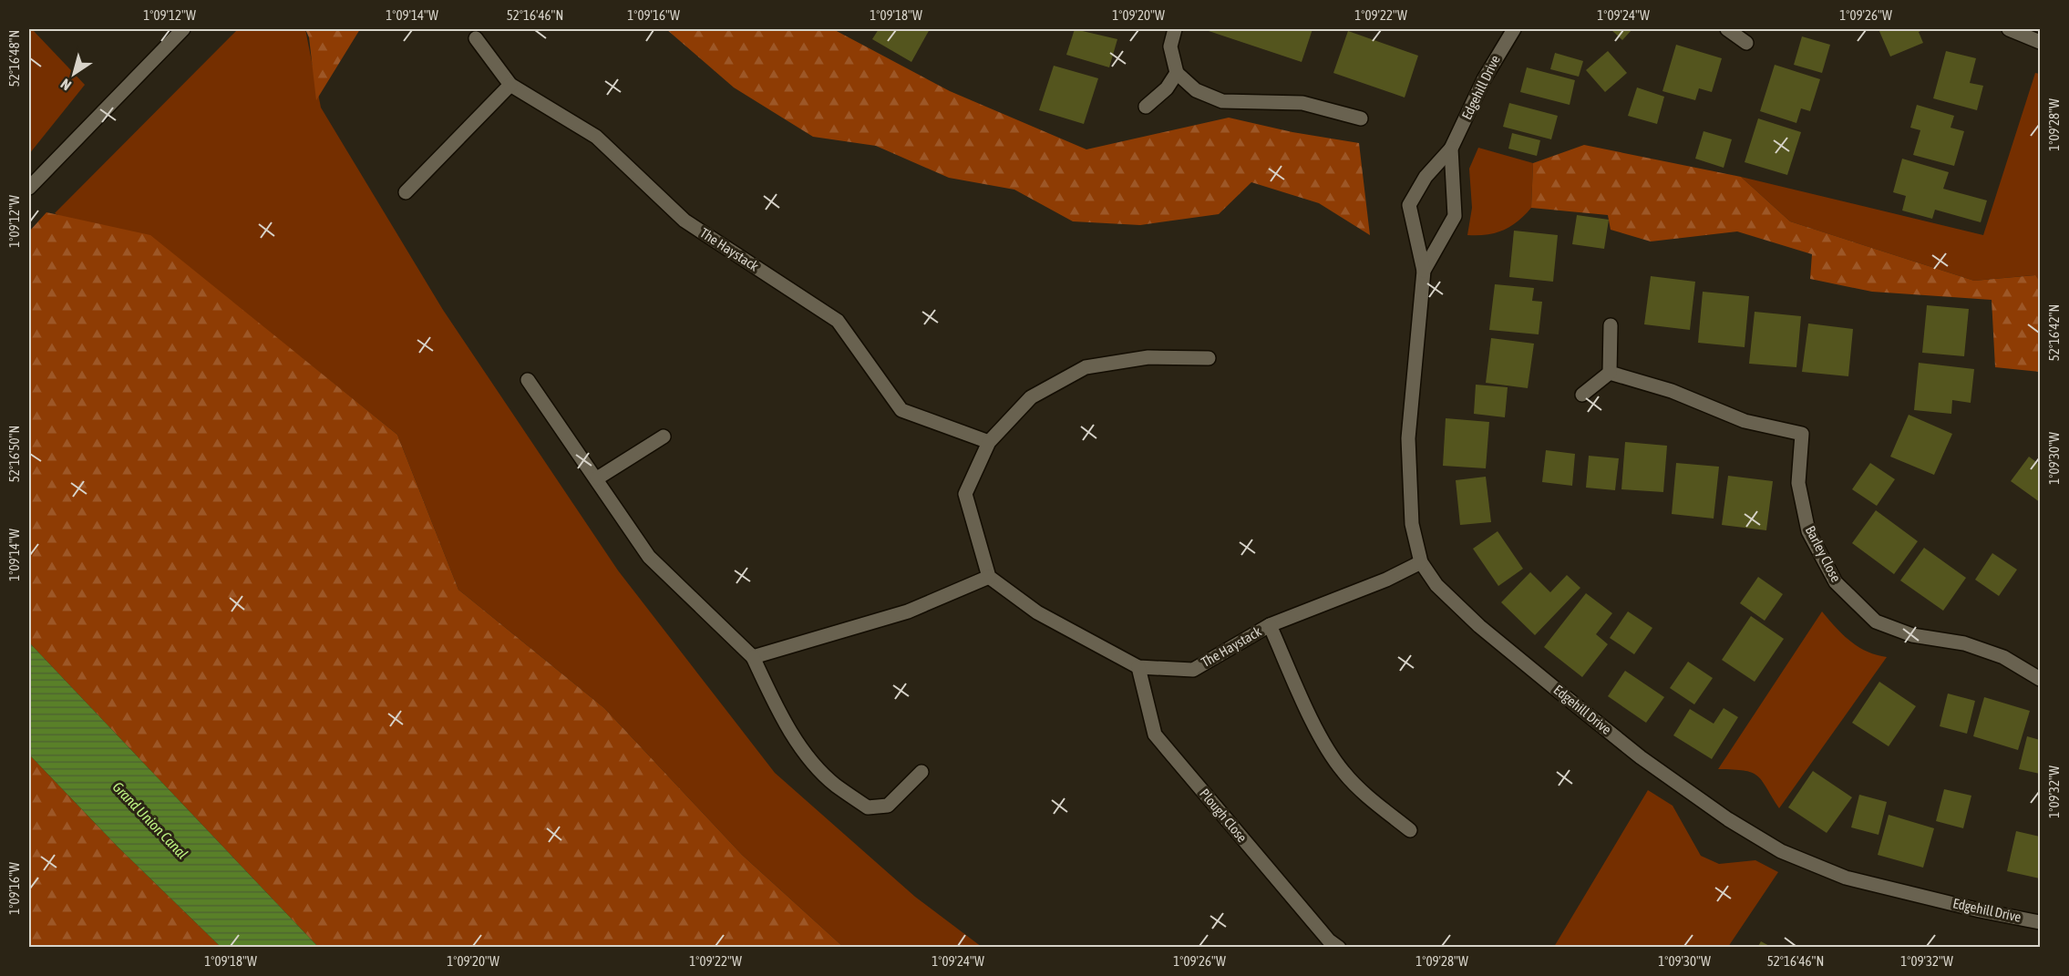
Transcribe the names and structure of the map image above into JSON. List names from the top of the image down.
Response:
{
  "streets": {
    "street": [
      "Edgehill Drive",
      "The Haystack",
      "Barley Close",
      "Plough Close"
    ]
  },
  "crossings": [
    ["Edgehill Drive", "The Haystack"],
    ["The Haystack", "Plough Close"]
  ],
  "water": ["Grand Union Canal"],
  "north": "bottom left",
  "coordinates": [
    "1°09'12\"W",
    "1°09'14\"W",
    "52°16'46\"N",
    "1°09'16\"W",
    "1°09'18\"W",
    "1°09'20\"W",
    "1°09'22\"W",
    "1°09'24\"W",
    "1°09'26\"W",
    "52°16'48\"N",
    "1°09'28\"W",
    "52°16'42\"N",
    "52°16'50\"N",
    "1°09'30\"W",
    "1°09'32\"W"
  ]
}
